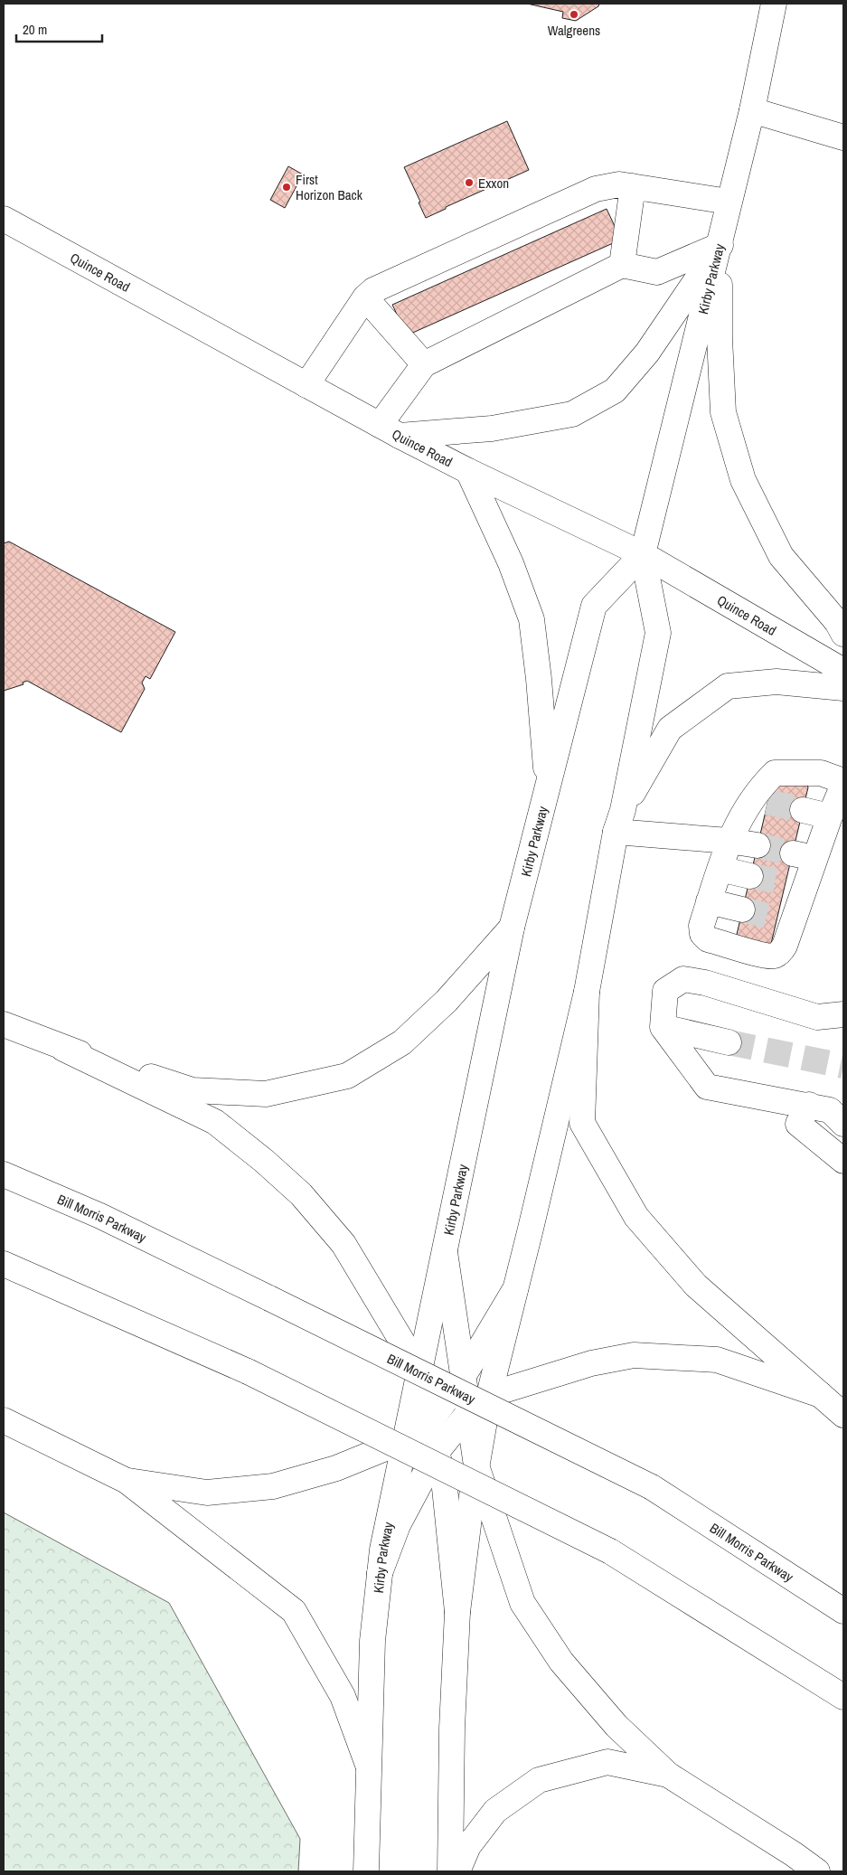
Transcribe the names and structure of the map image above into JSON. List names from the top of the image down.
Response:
{
  "streets": {
    "main road": ["Quince Road", "Kirby Parkway", "Bill Morris Parkway"]
  },
  "crossings": [
    ["Quince Road", "Kirby Parkway"]
  ],
  "places": ["Walgreens", "Exxon", "First Horizon Back"],
  "scale_bar": "20 m"
}
